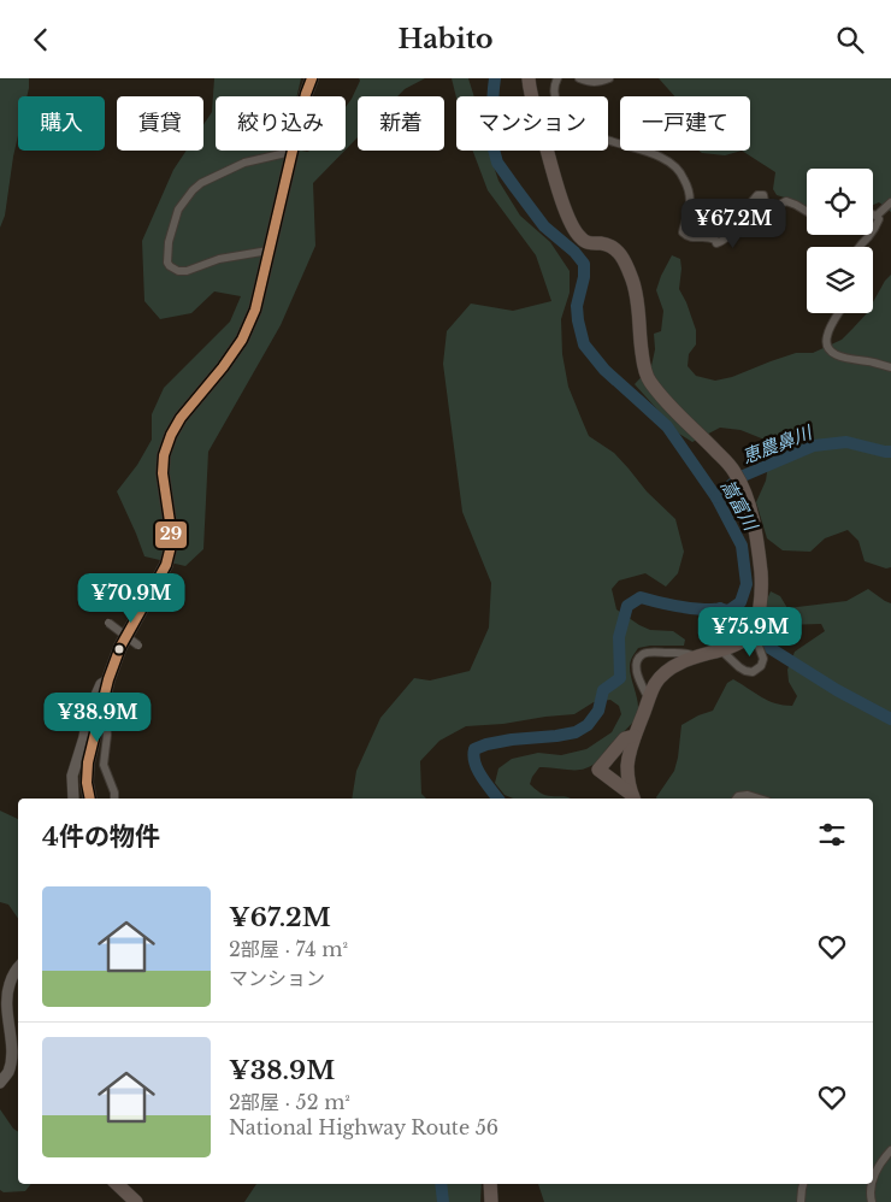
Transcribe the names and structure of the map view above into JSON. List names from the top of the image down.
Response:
{
  "water": ["恵農鼻川", "嵩富川"],
  "lines": ["transit line 29"],
  "page": {
    "header": "Habito",
    "chip": [
      "購入",
      "賃貸",
      "絞り込み",
      "新着",
      "マンション",
      "一戸建て"
    ],
    "price": [
      "¥67.2M",
      "¥70.9M",
      "¥75.9M",
      "¥38.9M"
    ],
    "heading": "4件の物件",
    "list": [
      {
        "name": "¥67.2M",
        "note": "2部屋 · 74 m² · マンション"
      },
      {
        "name": "¥38.9M",
        "note": "2部屋 · 52 m² · National Highway Route 56"
      }
    ]
  }
}
